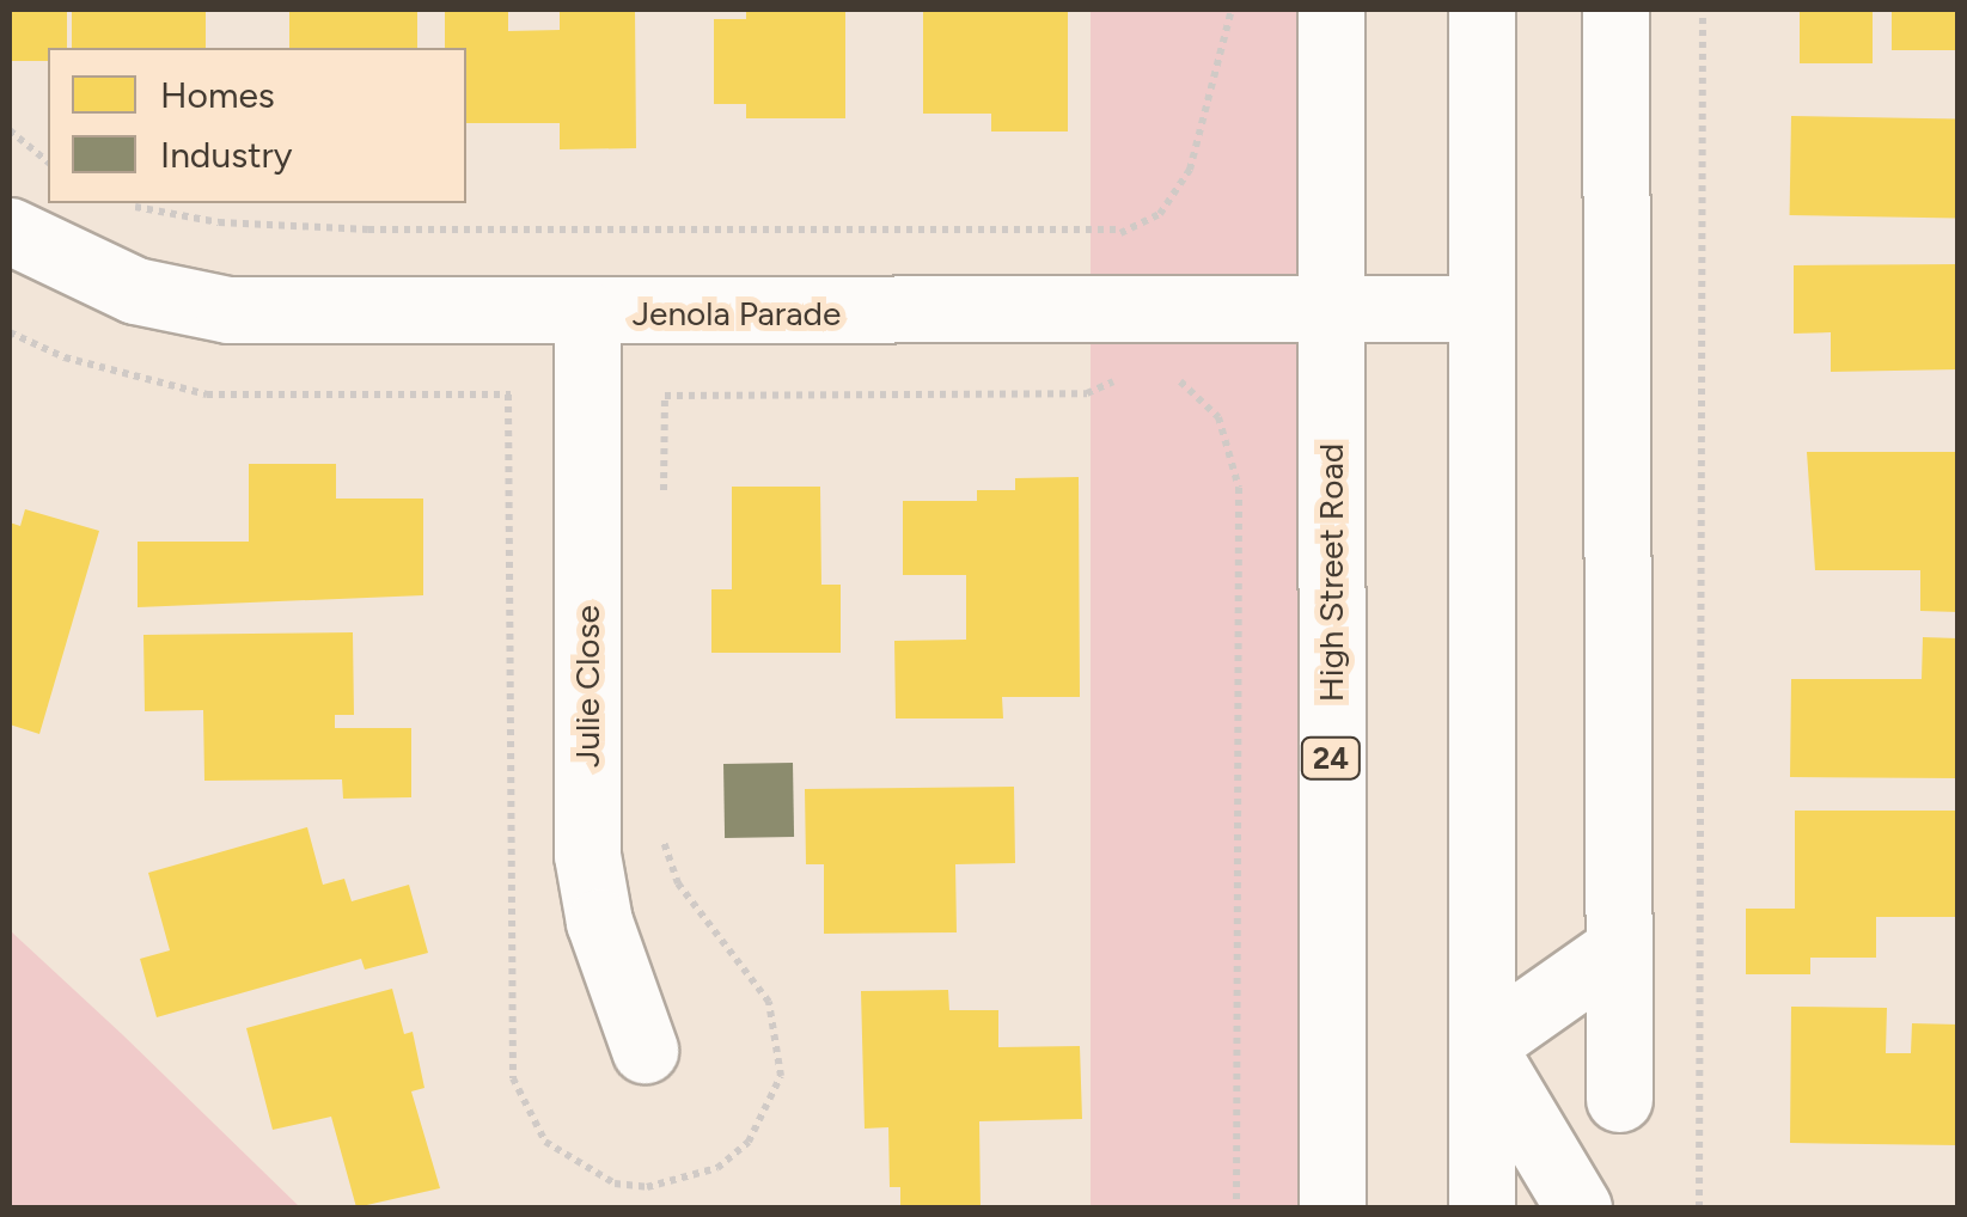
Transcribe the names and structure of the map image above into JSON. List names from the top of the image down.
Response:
{
  "streets": {
    "street": [
      "Jenola Parade",
      "High Street Road",
      "Julie Close",
      "24"
    ]
  },
  "crossings": [
    ["Jenola Parade", "High Street Road"],
    ["Jenola Parade", "Julie Close"]
  ],
  "legend": ["Homes", "Industry"]
}
